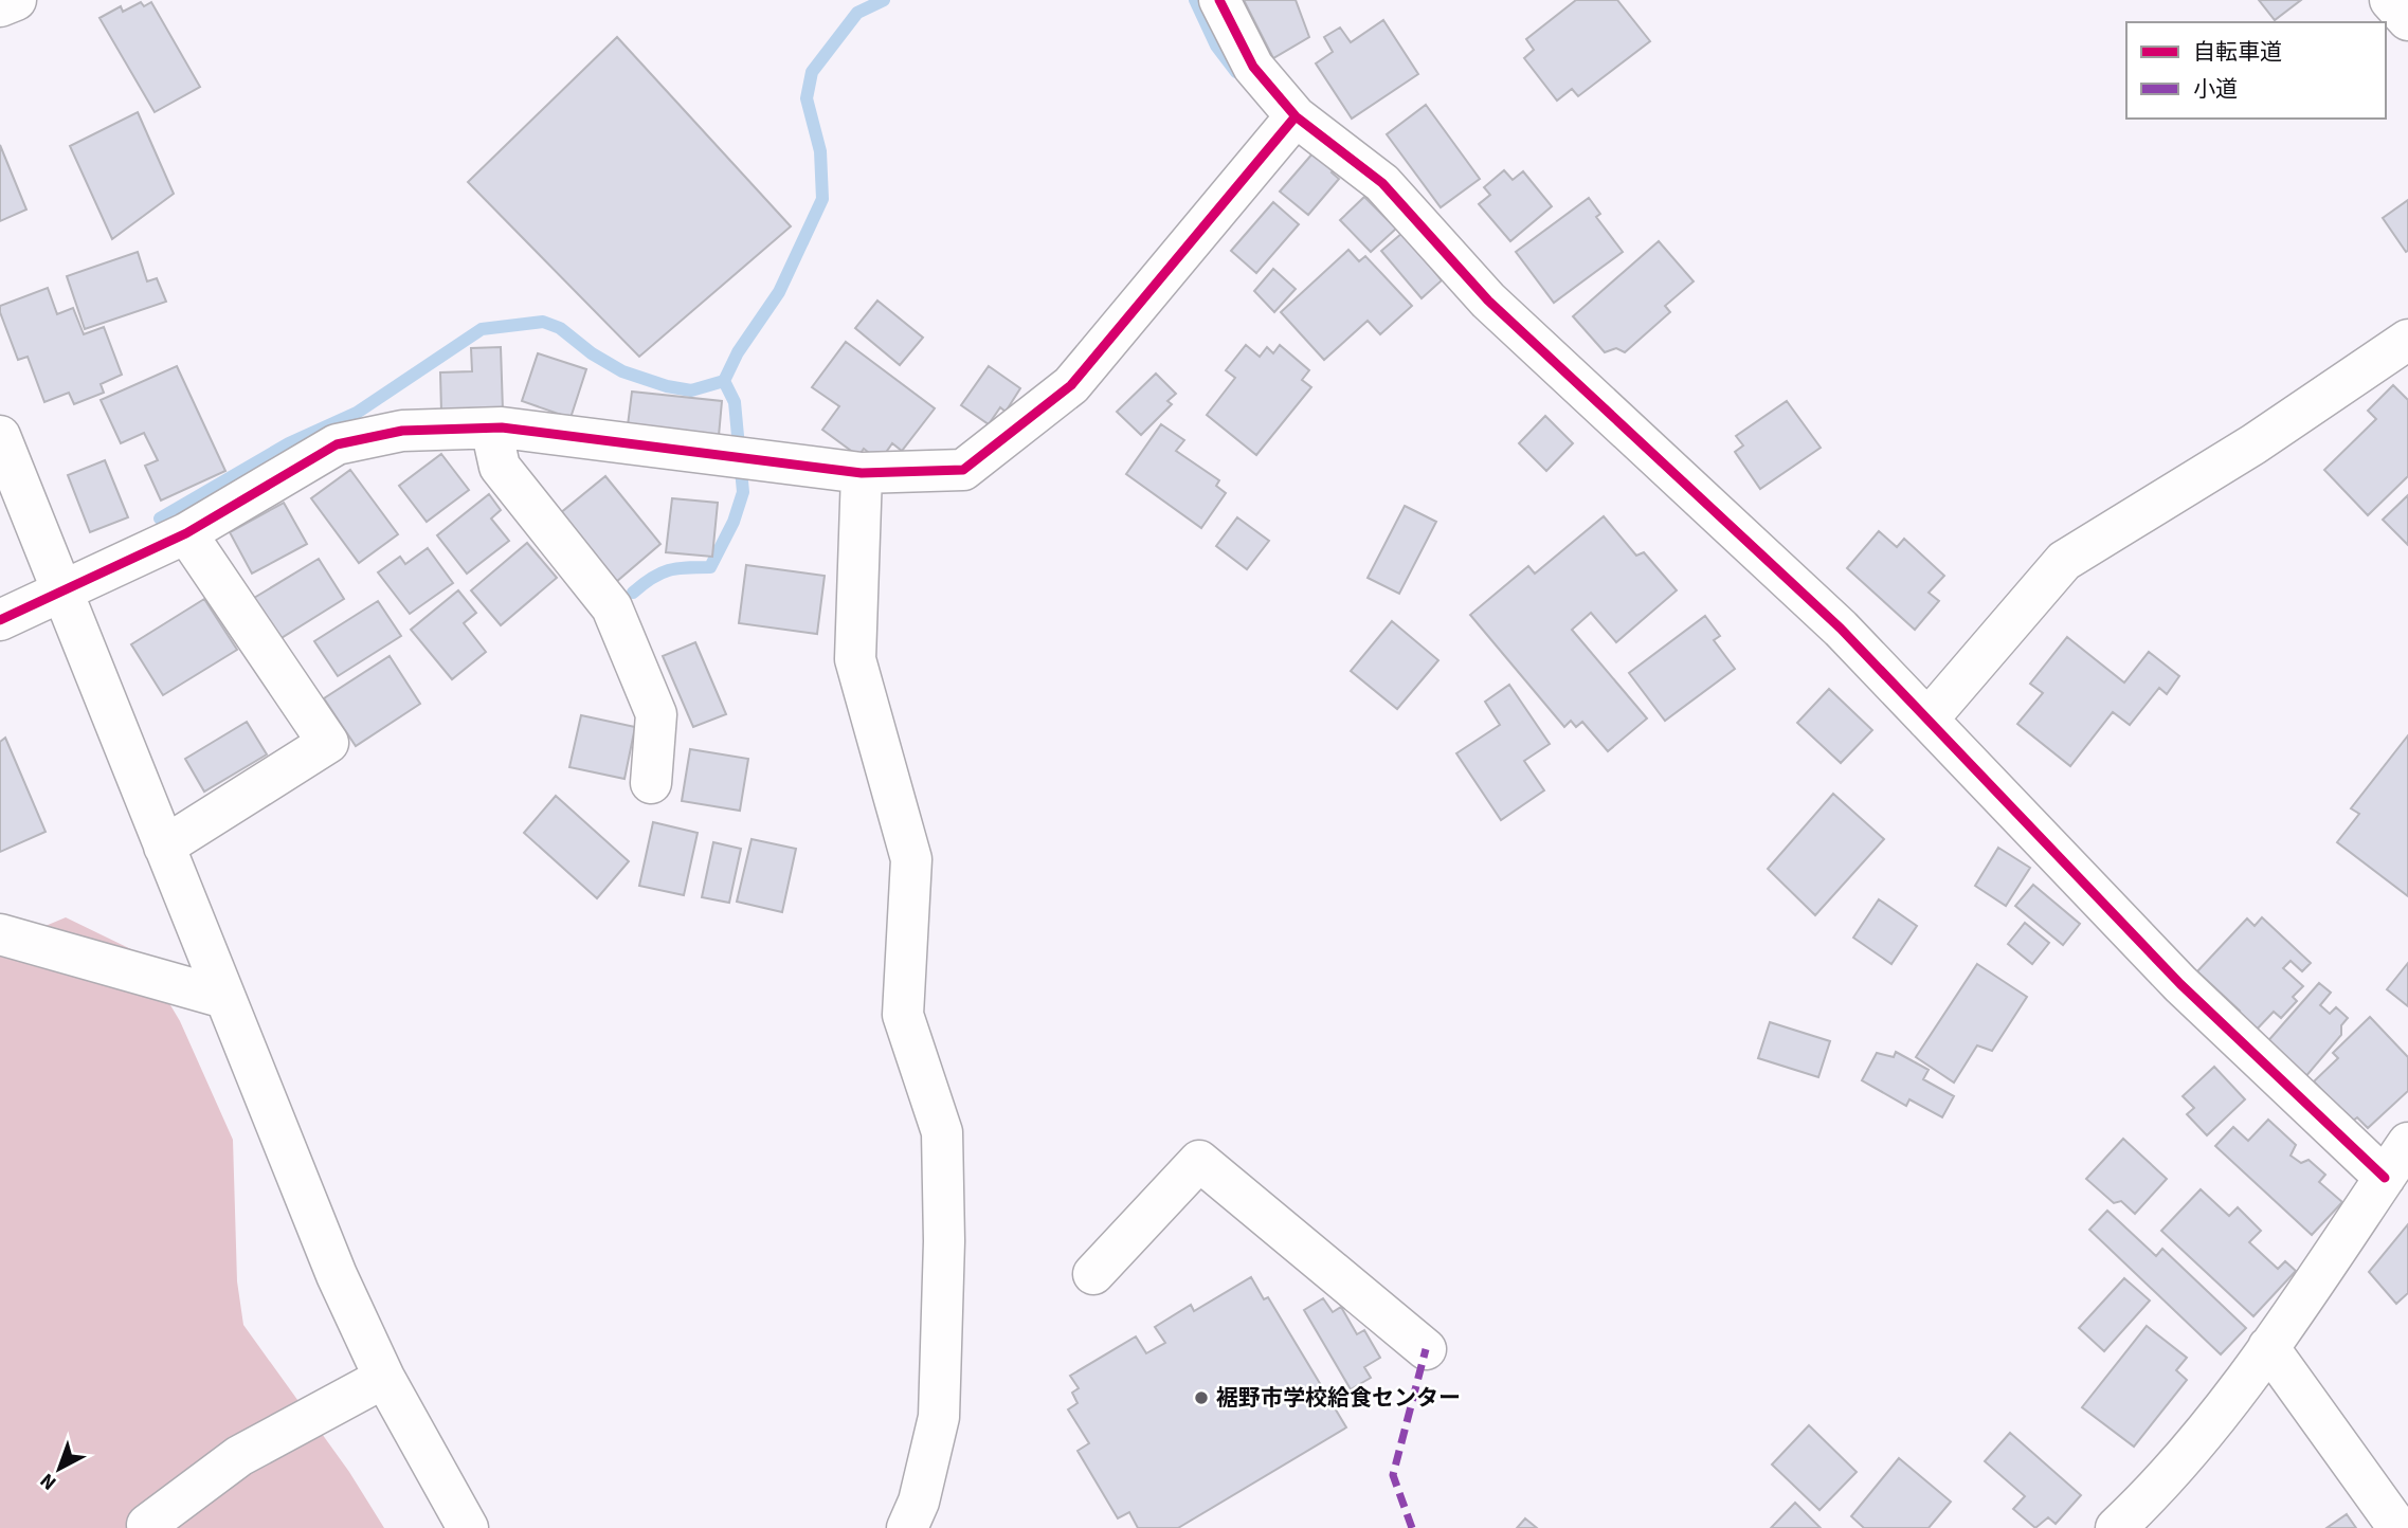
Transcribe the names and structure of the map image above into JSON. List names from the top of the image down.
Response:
{
  "places": ["裾野市学校給食センター"],
  "legend": ["自転車道", "小道"],
  "north": "bottom left"
}
